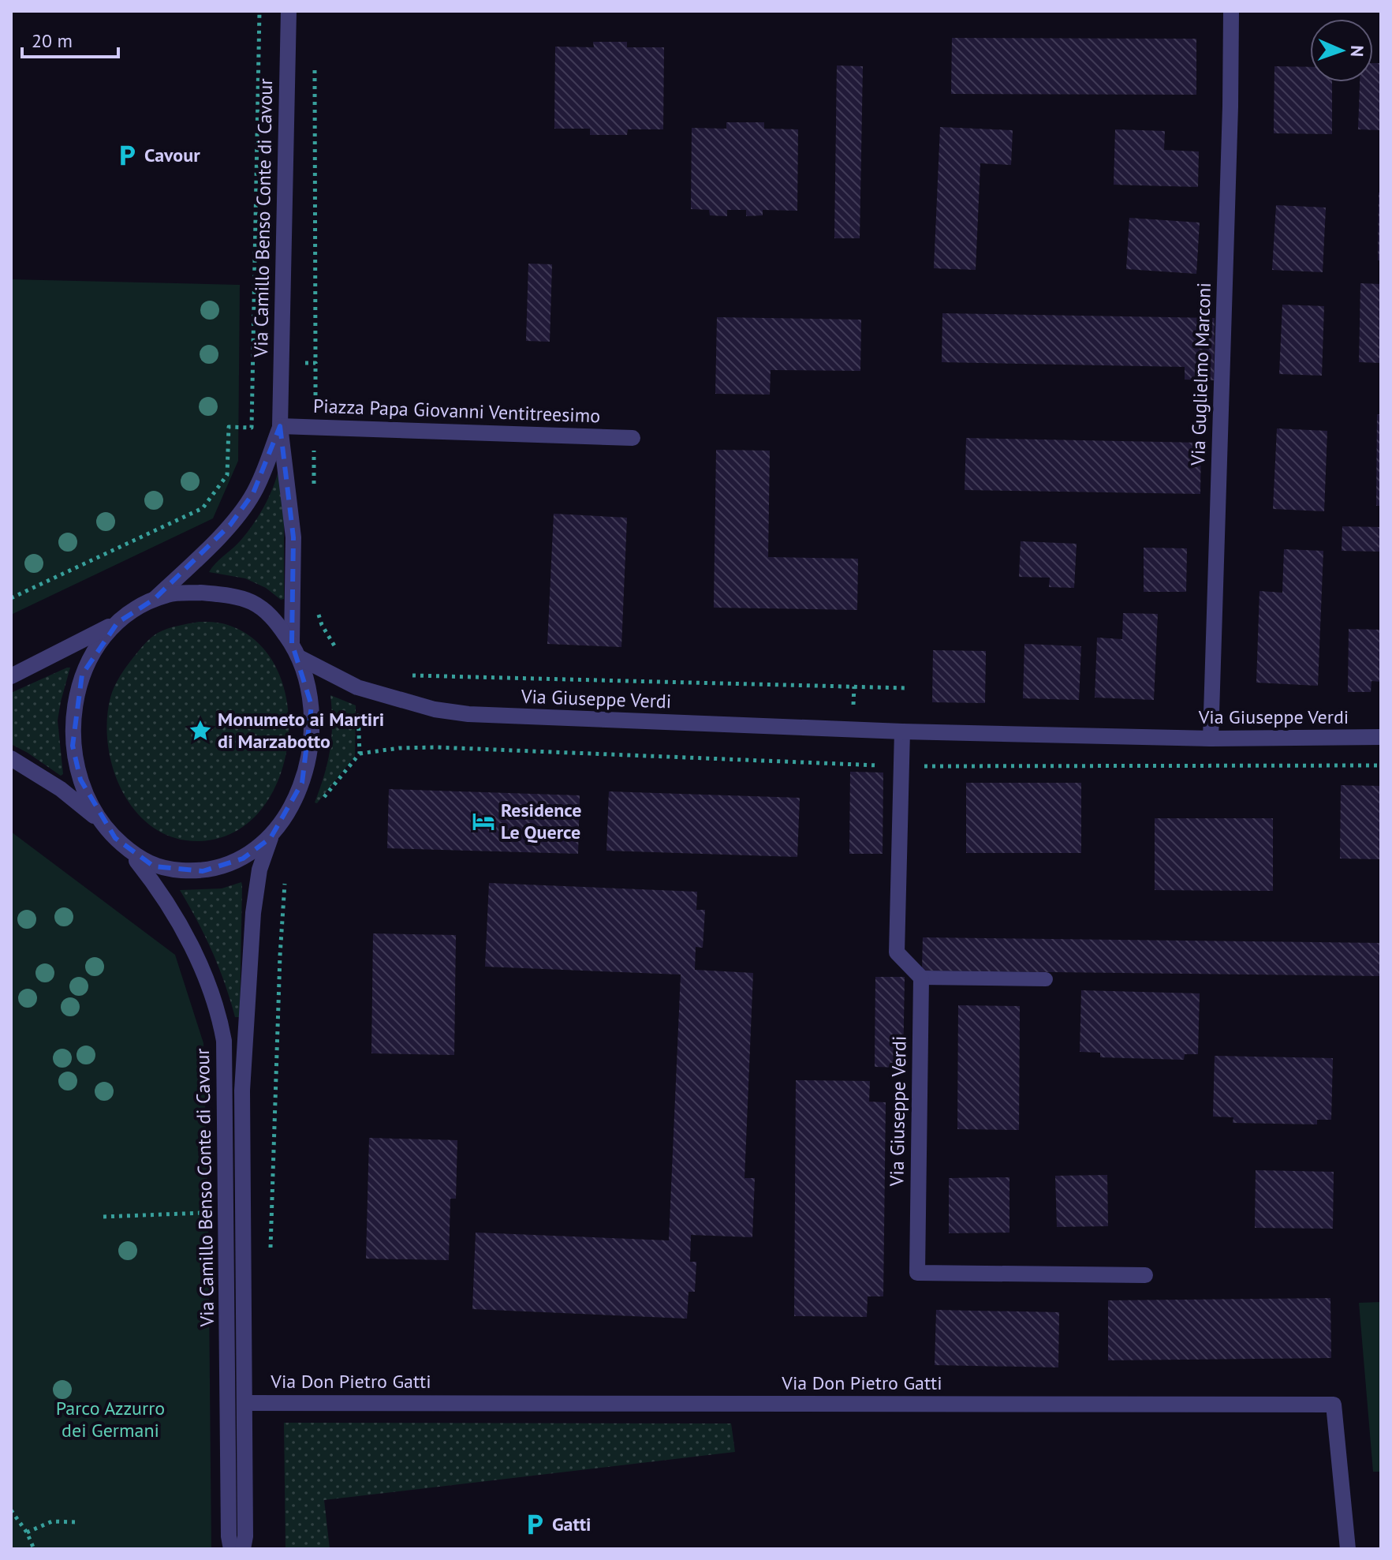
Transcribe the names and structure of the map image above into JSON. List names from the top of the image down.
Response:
{
  "streets": {
    "street": [
      "Via Camillo Benso Conte di Cavour",
      "Via Guglielmo Marconi",
      "Piazza Papa Giovanni Ventitreesimo",
      "Via Giuseppe Verdi",
      "Via Don Pietro Gatti"
    ]
  },
  "crossings": [
    ["Via Camillo Benso Conte di Cavour", "Piazza Papa Giovanni Ventitreesimo"],
    ["Via Camillo Benso Conte di Cavour", "Via Giuseppe Verdi"],
    ["Via Camillo Benso Conte di Cavour", "Via Don Pietro Gatti"],
    ["Via Guglielmo Marconi", "Via Giuseppe Verdi"]
  ],
  "parks": ["Parco Azzurro dei Germani"],
  "places": {
    "parking": ["Cavour", "Gatti"],
    "place": ["Monumeto ai Martiri di Marzabotto"],
    "hotel": ["Residence Le Querce"]
  },
  "scale_bar": "20 m",
  "north": "right"
}
